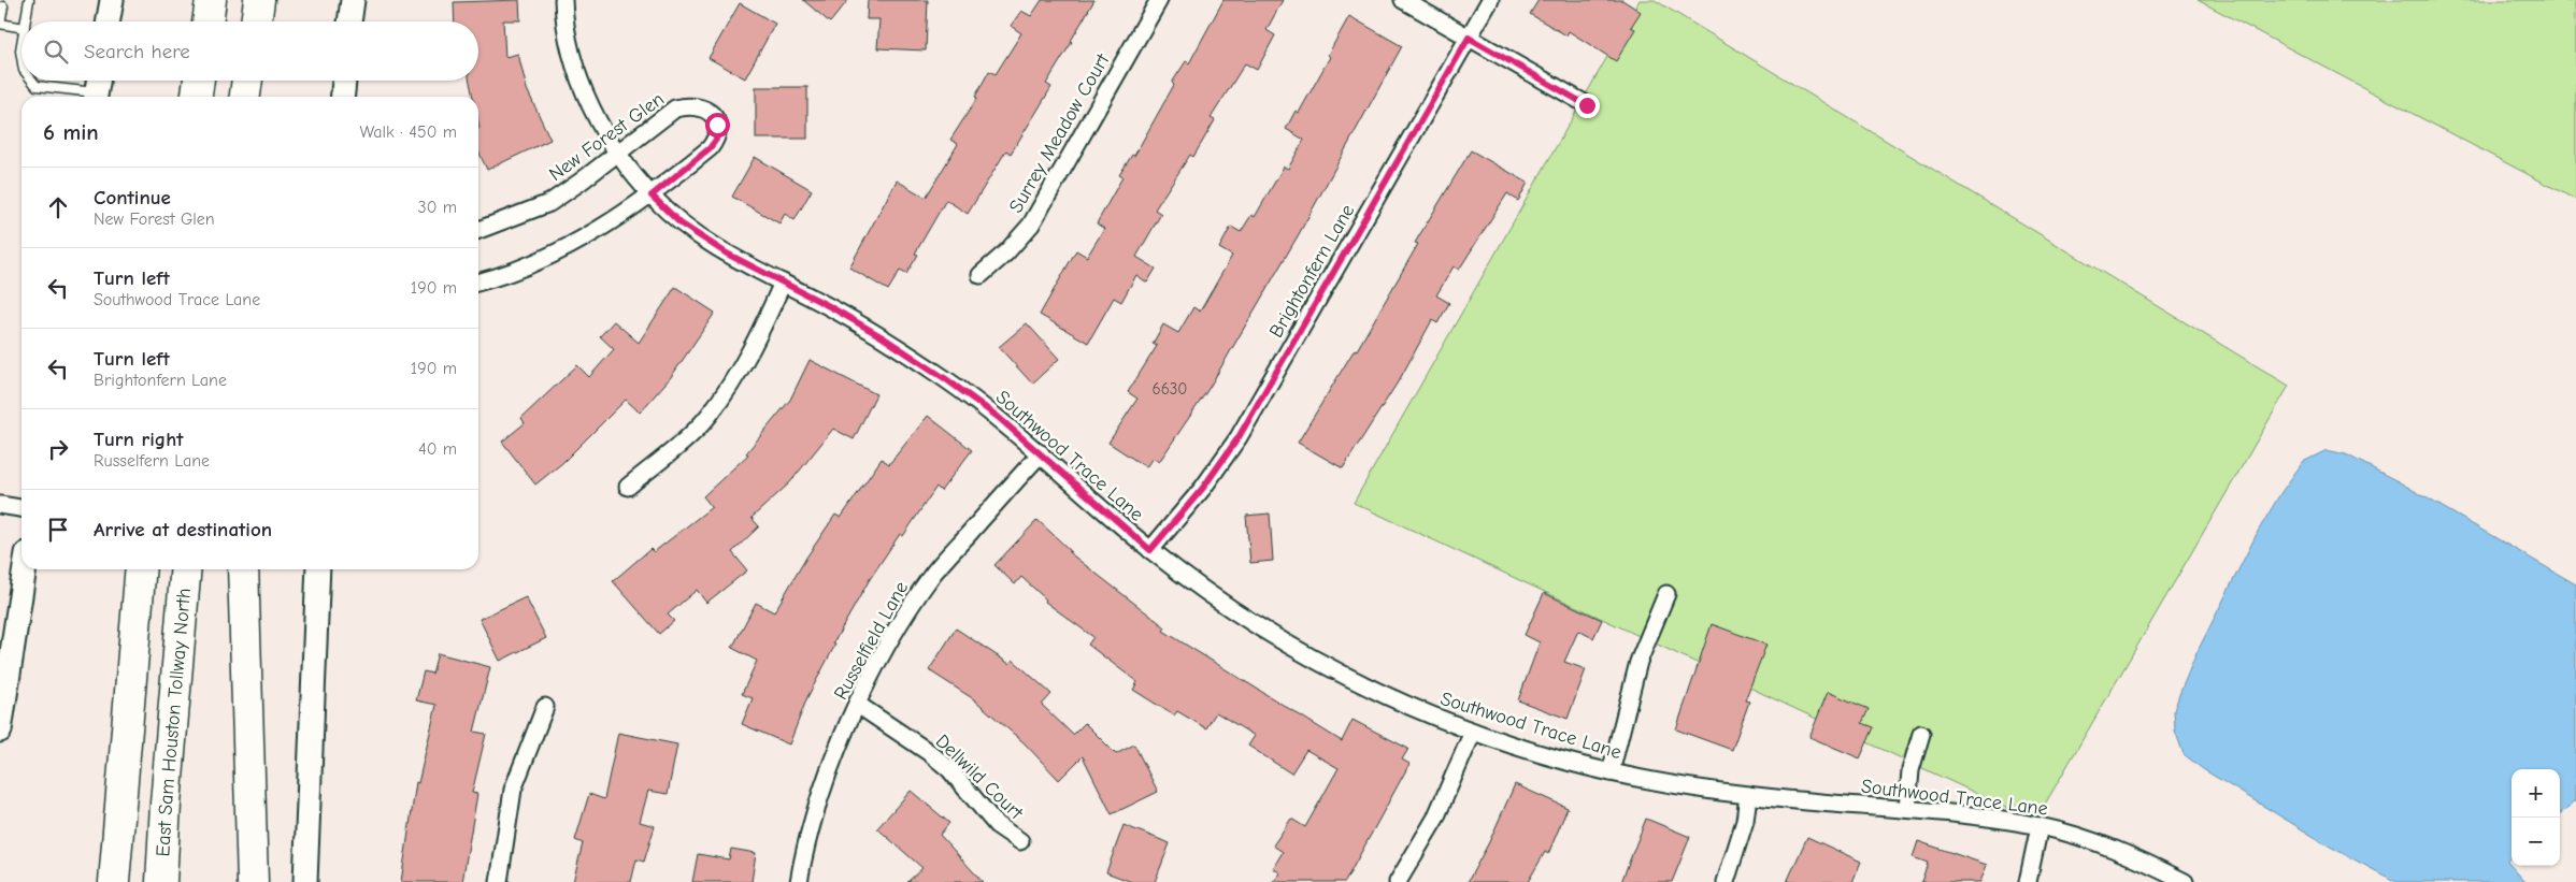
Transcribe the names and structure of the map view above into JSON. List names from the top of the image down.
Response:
{
  "streets": {
    "highway": ["East Sam Houston Tollway North"],
    "street": [
      "Surrey Meadow Court",
      "New Forest Glen",
      "Brightonfern Lane",
      "Southwood Trace Lane",
      "Russelfield Lane",
      "Dellwild Court"
    ]
  },
  "crossings": [
    ["New Forest Glen", "Southwood Trace Lane"],
    ["Brightonfern Lane", "Southwood Trace Lane"],
    ["Southwood Trace Lane", "Russelfield Lane"],
    ["Russelfield Lane", "Dellwild Court"]
  ],
  "house_numbers": ["6630"],
  "page": {
    "search": "Search here",
    "heading": ["6 min", "Walk · 450 m"],
    "list": [
      ["Continue", "New Forest Glen", "30 m"],
      ["Turn left", "Southwood Trace Lane", "190 m"],
      ["Turn left", "Brightonfern Lane", "190 m"],
      ["Turn right", "Russelfern Lane", "40 m"],
      "Arrive at destination"
    ],
    "map_buttons": ["+", "−"]
  }
}
